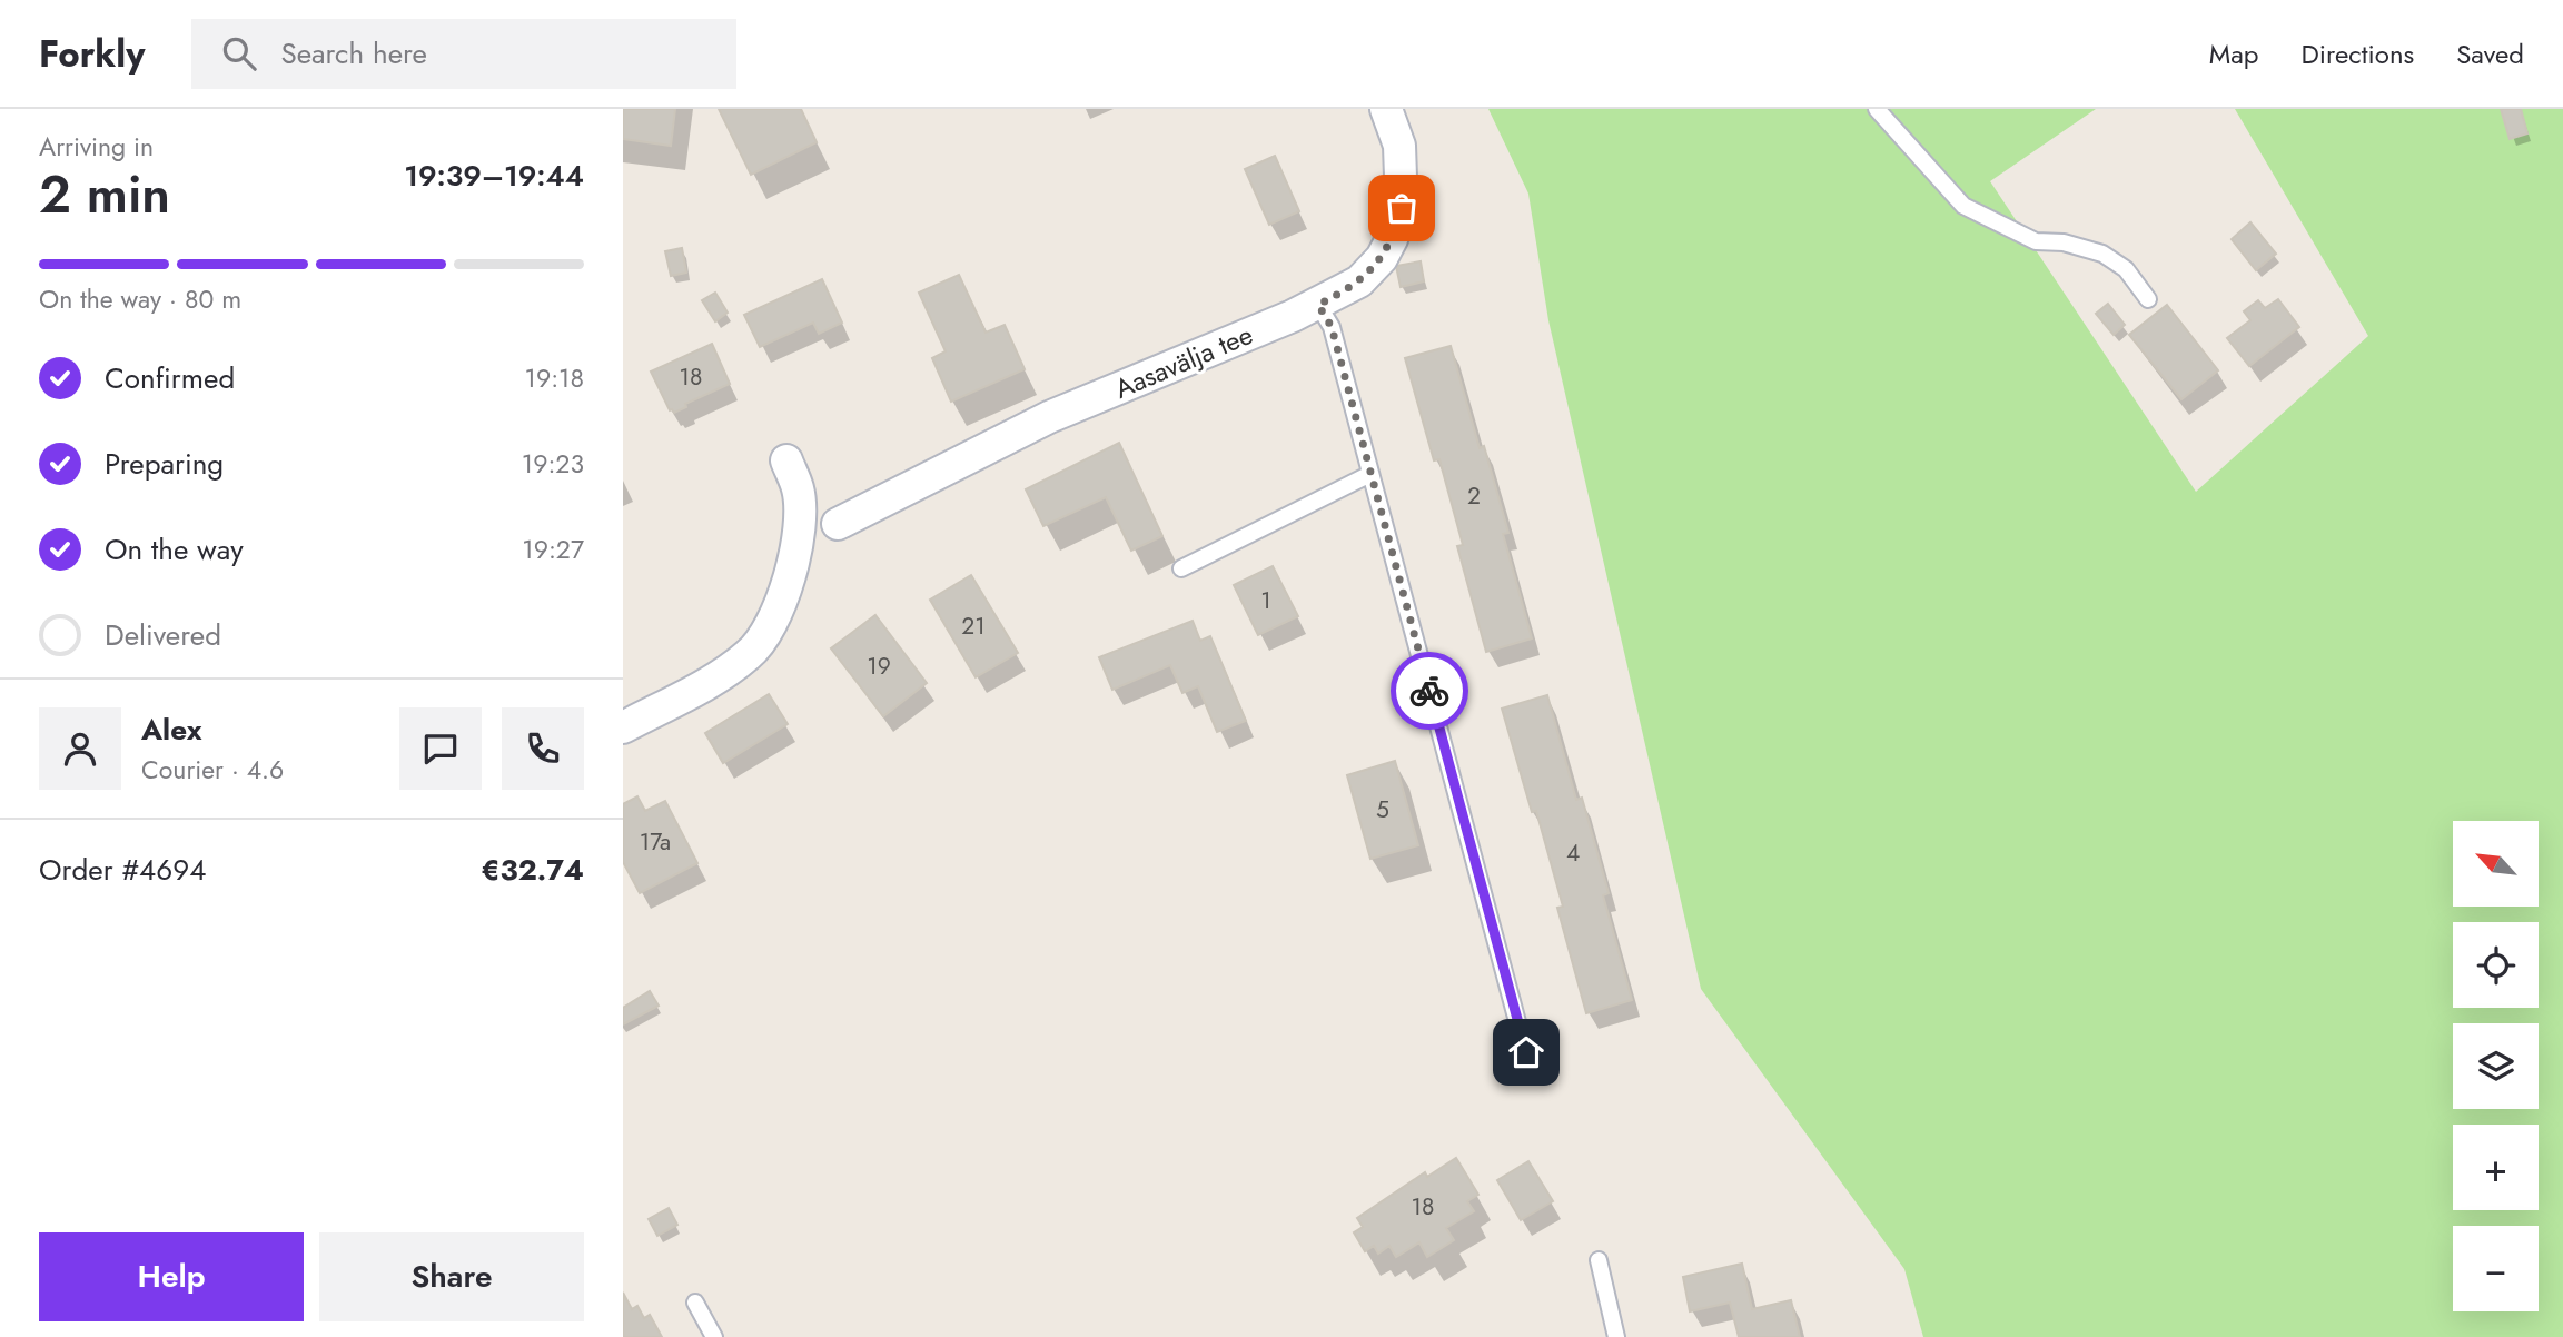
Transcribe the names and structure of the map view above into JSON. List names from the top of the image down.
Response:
{
  "streets": {
    "street": ["Aasavälja tee"]
  },
  "house_numbers": [
    "18",
    "2",
    "1",
    "21",
    "19",
    "5",
    "17a",
    "4",
    "18"
  ],
  "north": "top left",
  "page": {
    "header": "Forkly",
    "search": "Search here",
    "nav": ["Map", "Directions", "Saved"],
    "heading": ["2 min", "Arriving in", "19:39–19:44"],
    "panel": [
      "Alex",
      "Courier · 4.6",
      "Order #4694",
      "€32.74"
    ],
    "bar": "On the way · 80 m",
    "list": [
      ["Confirmed", "19:18"],
      ["Preparing", "19:23"],
      ["On the way", "19:27"],
      "Delivered"
    ],
    "map_buttons": ["+", "−"],
    "buttons": ["Help", "Share"]
  }
}
